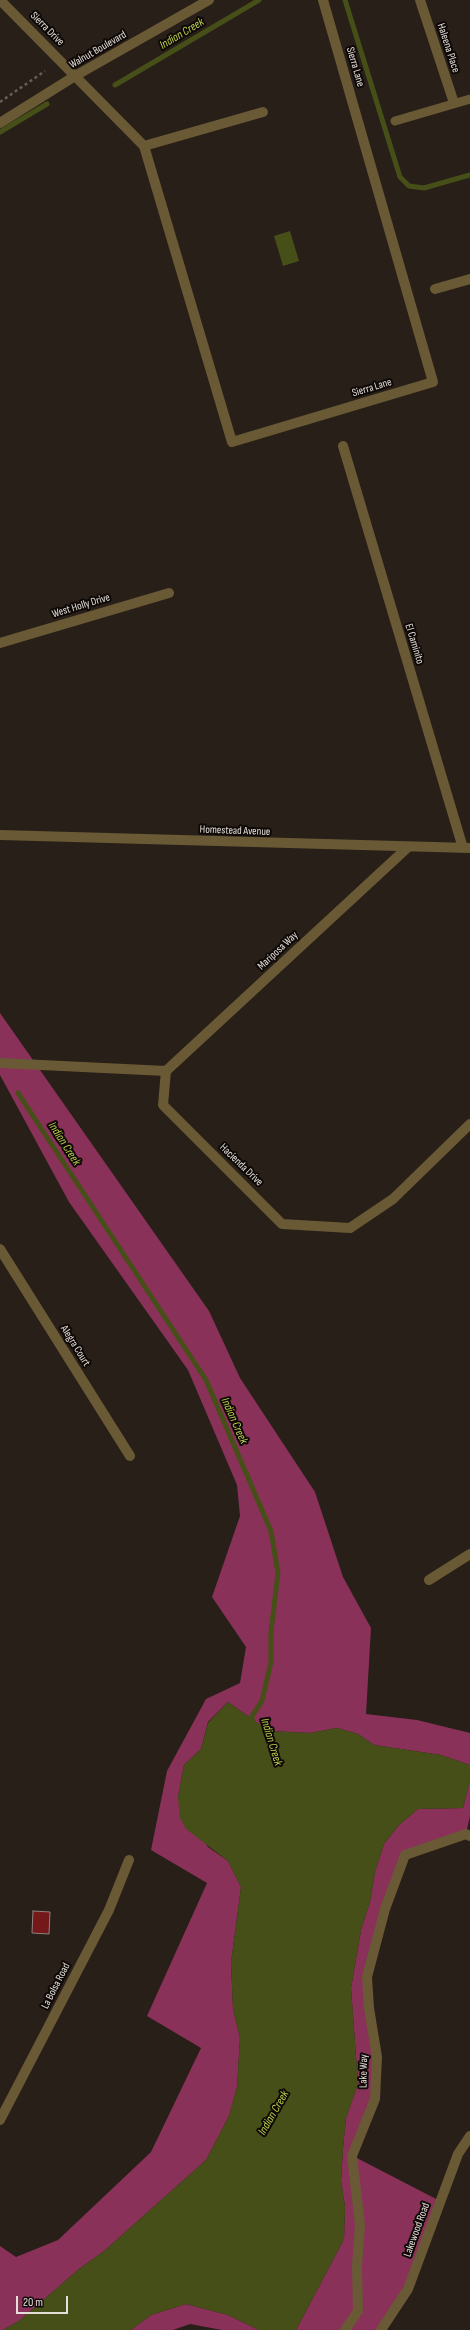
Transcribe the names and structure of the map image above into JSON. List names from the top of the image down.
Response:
{
  "streets": {
    "street": [
      "Sierra Drive",
      "Haleena Place",
      "Walnut Boulevard",
      "Sierra Lane",
      "West Holly Drive",
      "El Caminito",
      "Homestead Avenue",
      "Mariposa Way",
      "Hacienda Drive",
      "Alegra Court",
      "La Bolsa Road",
      "Lake Way",
      "Lakewood Road"
    ]
  },
  "crossings": [
    ["Sierra Drive", "Walnut Boulevard"],
    ["Sierra Drive", "Sierra Lane"],
    ["Walnut Boulevard", "Sierra Lane"],
    ["El Caminito", "Homestead Avenue"],
    ["Homestead Avenue", "Mariposa Way"],
    ["Mariposa Way", "Hacienda Drive"]
  ],
  "water": ["Indian Creek"],
  "scale_bar": "20 m"
}
